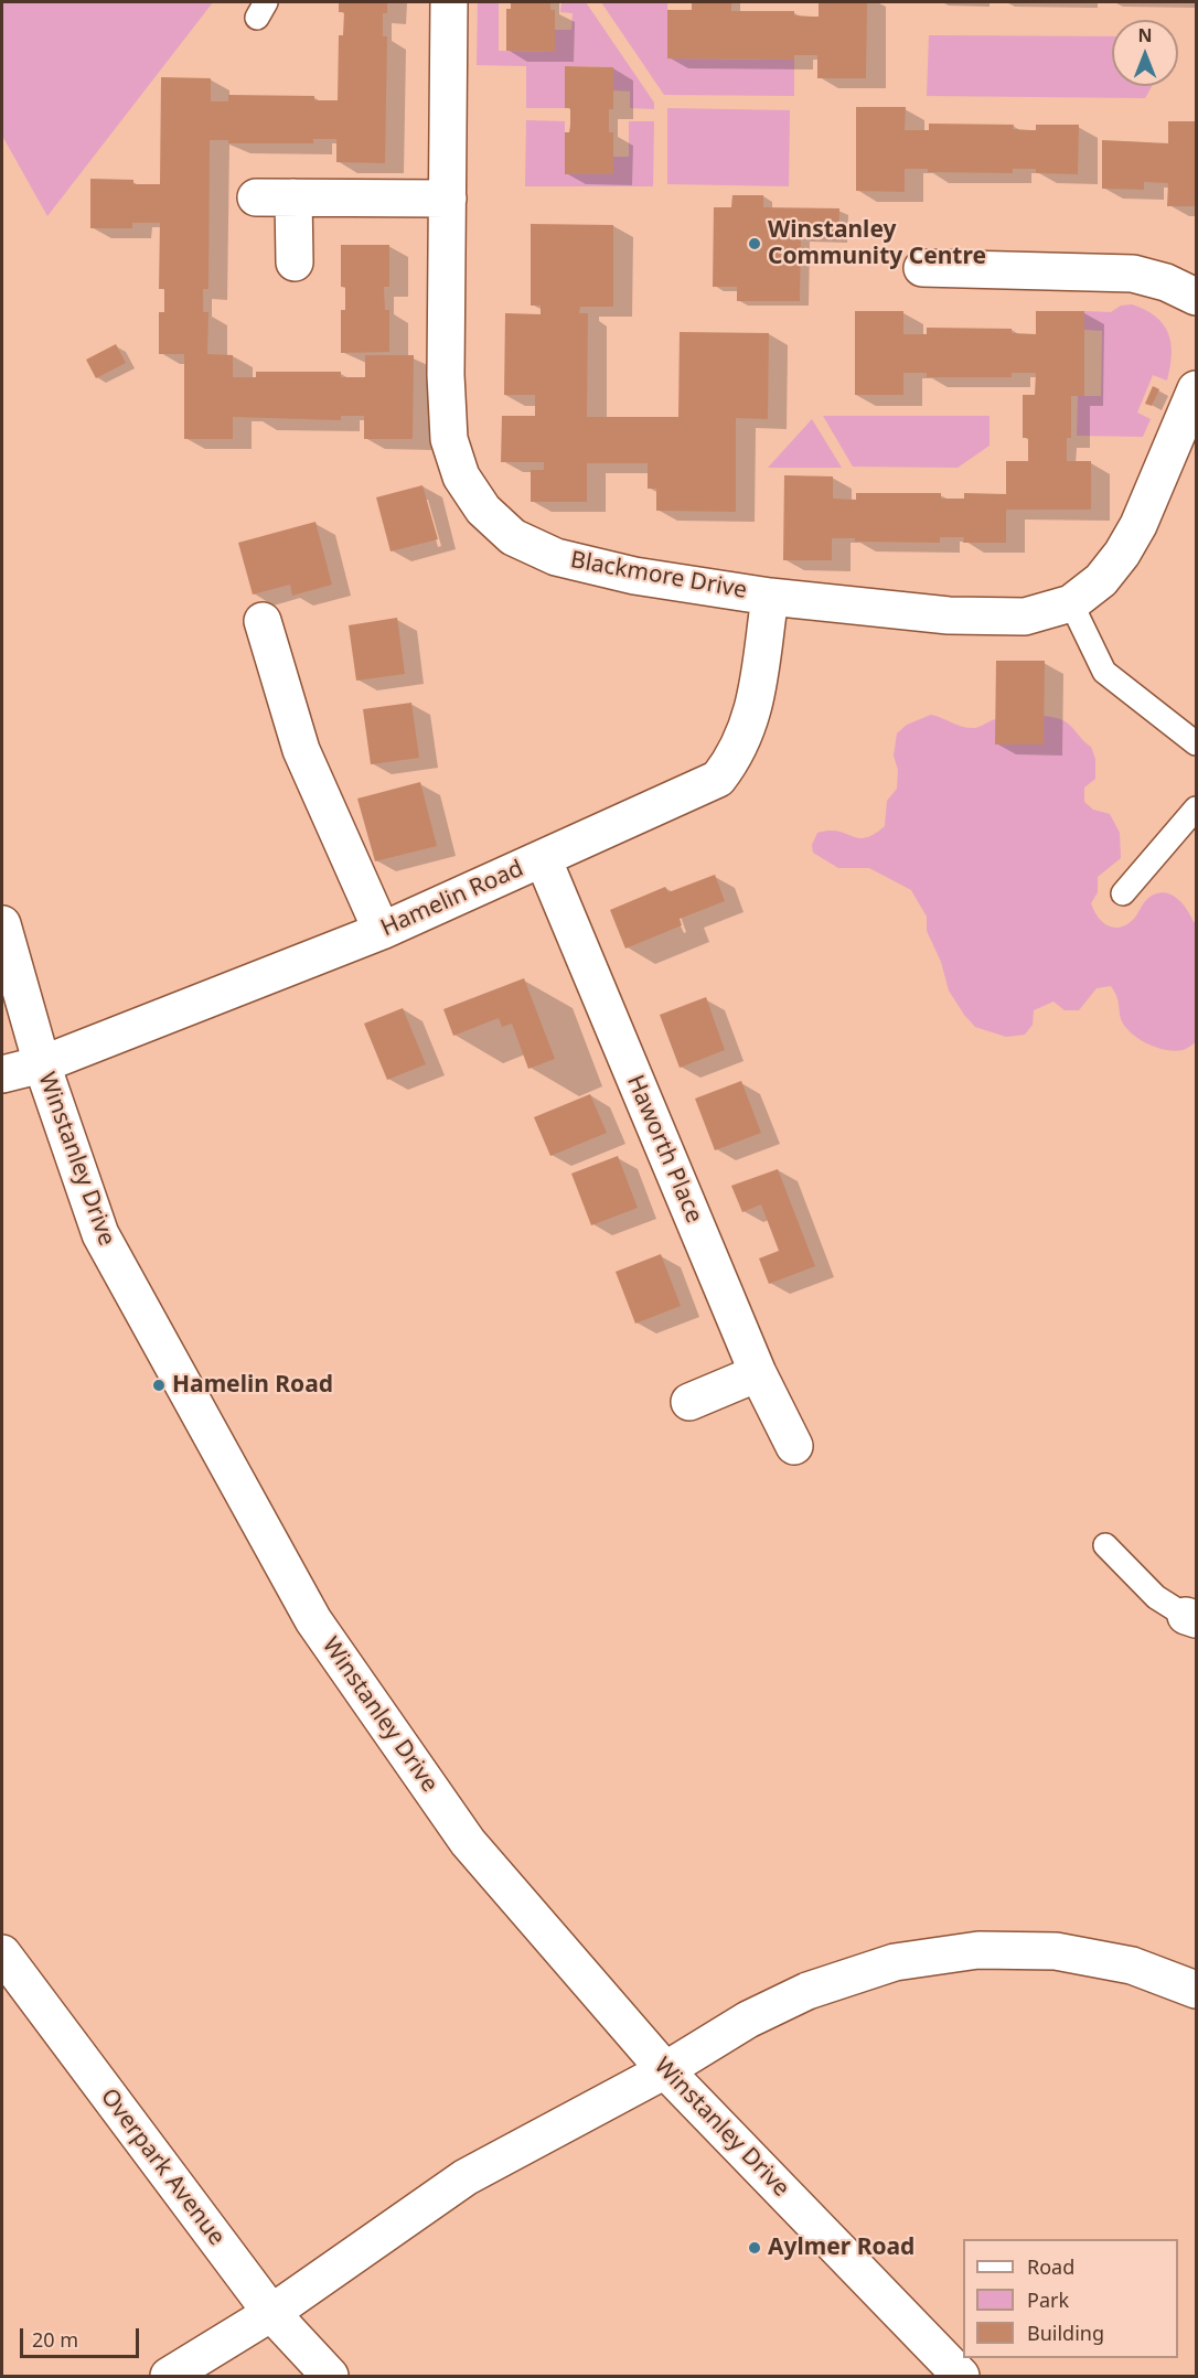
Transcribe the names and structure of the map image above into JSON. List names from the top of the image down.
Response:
{
  "streets": {
    "street": [
      "Blackmore Drive",
      "Hamelin Road",
      "Haworth Place",
      "Winstanley Drive",
      "Overpark Avenue"
    ]
  },
  "crossings": [
    ["Blackmore Drive", "Hamelin Road"],
    ["Hamelin Road", "Haworth Place"],
    ["Hamelin Road", "Winstanley Drive"]
  ],
  "places": ["Winstanley Community Centre", "Hamelin Road", "Aylmer Road"],
  "legend": ["Road", "Park", "Building"],
  "scale_bar": "20 m",
  "north": "top"
}
